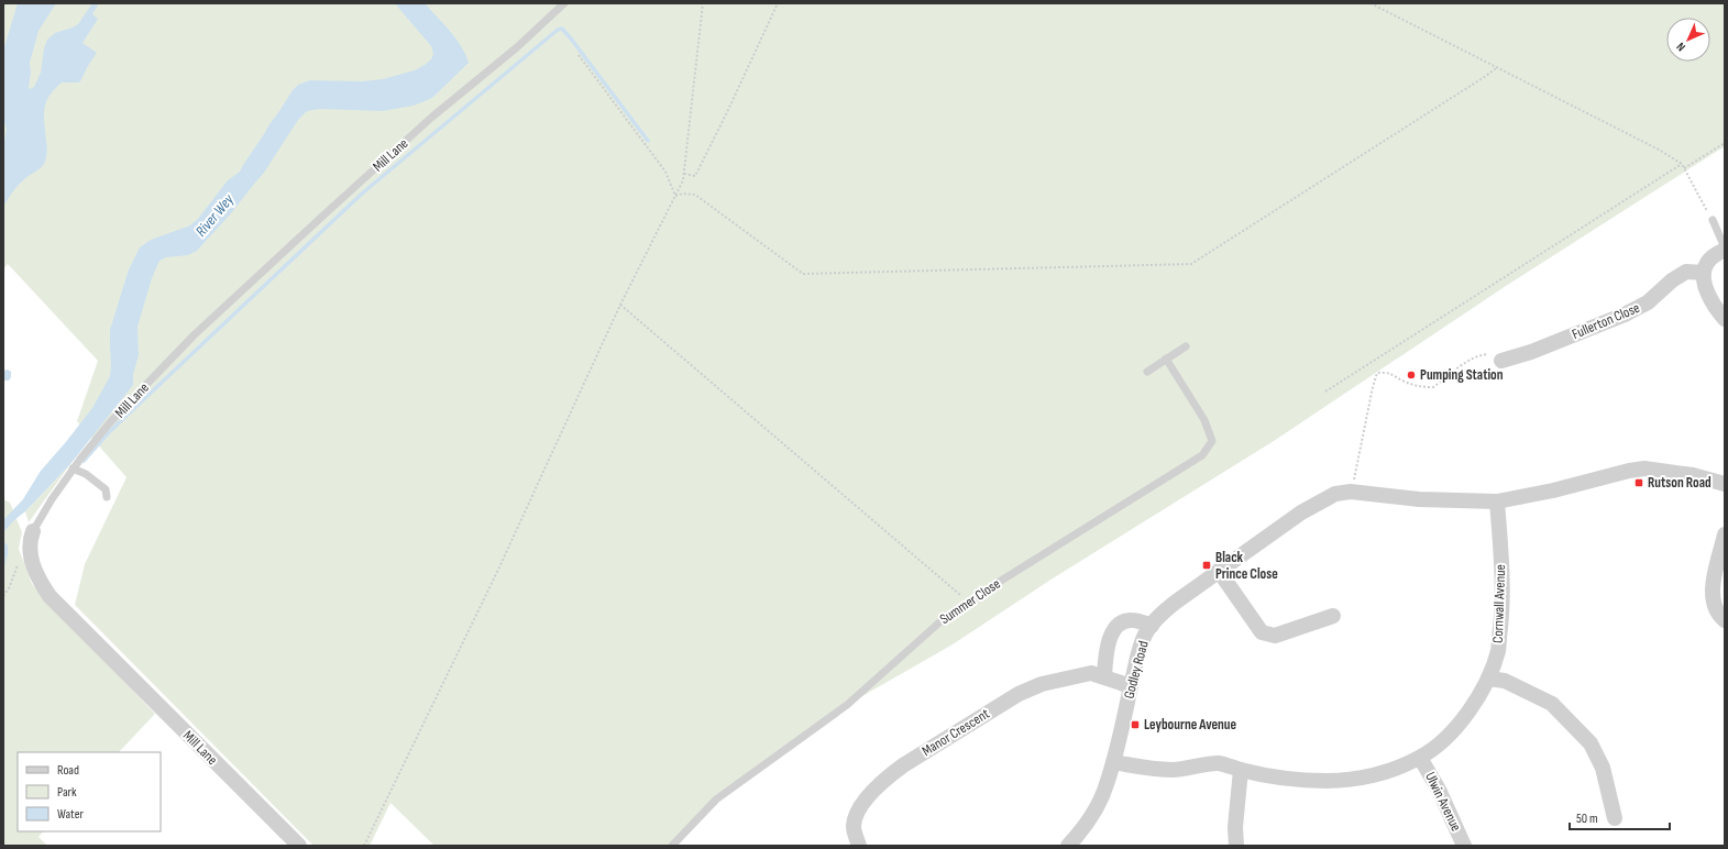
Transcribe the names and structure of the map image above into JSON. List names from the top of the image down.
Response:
{
  "streets": {
    "street": [
      "Mill Lane",
      "Fullerton Close",
      "Cornwall Avenue",
      "Godley Road",
      "Manor Crescent",
      "Ulwin Avenue"
    ],
    "lane": ["Summer Close"]
  },
  "crossings": [
    ["Cornwall Avenue", "Godley Road"],
    ["Cornwall Avenue", "Ulwin Avenue"],
    ["Godley Road", "Manor Crescent"]
  ],
  "water": ["River Wey"],
  "places": {
    "other": ["Pumping Station"],
    "transit": ["Rutson Road", "Black Prince Close", "Leybourne Avenue"]
  },
  "legend": ["Road", "Park", "Water"],
  "scale_bar": "50 m",
  "north": "bottom left"
}
